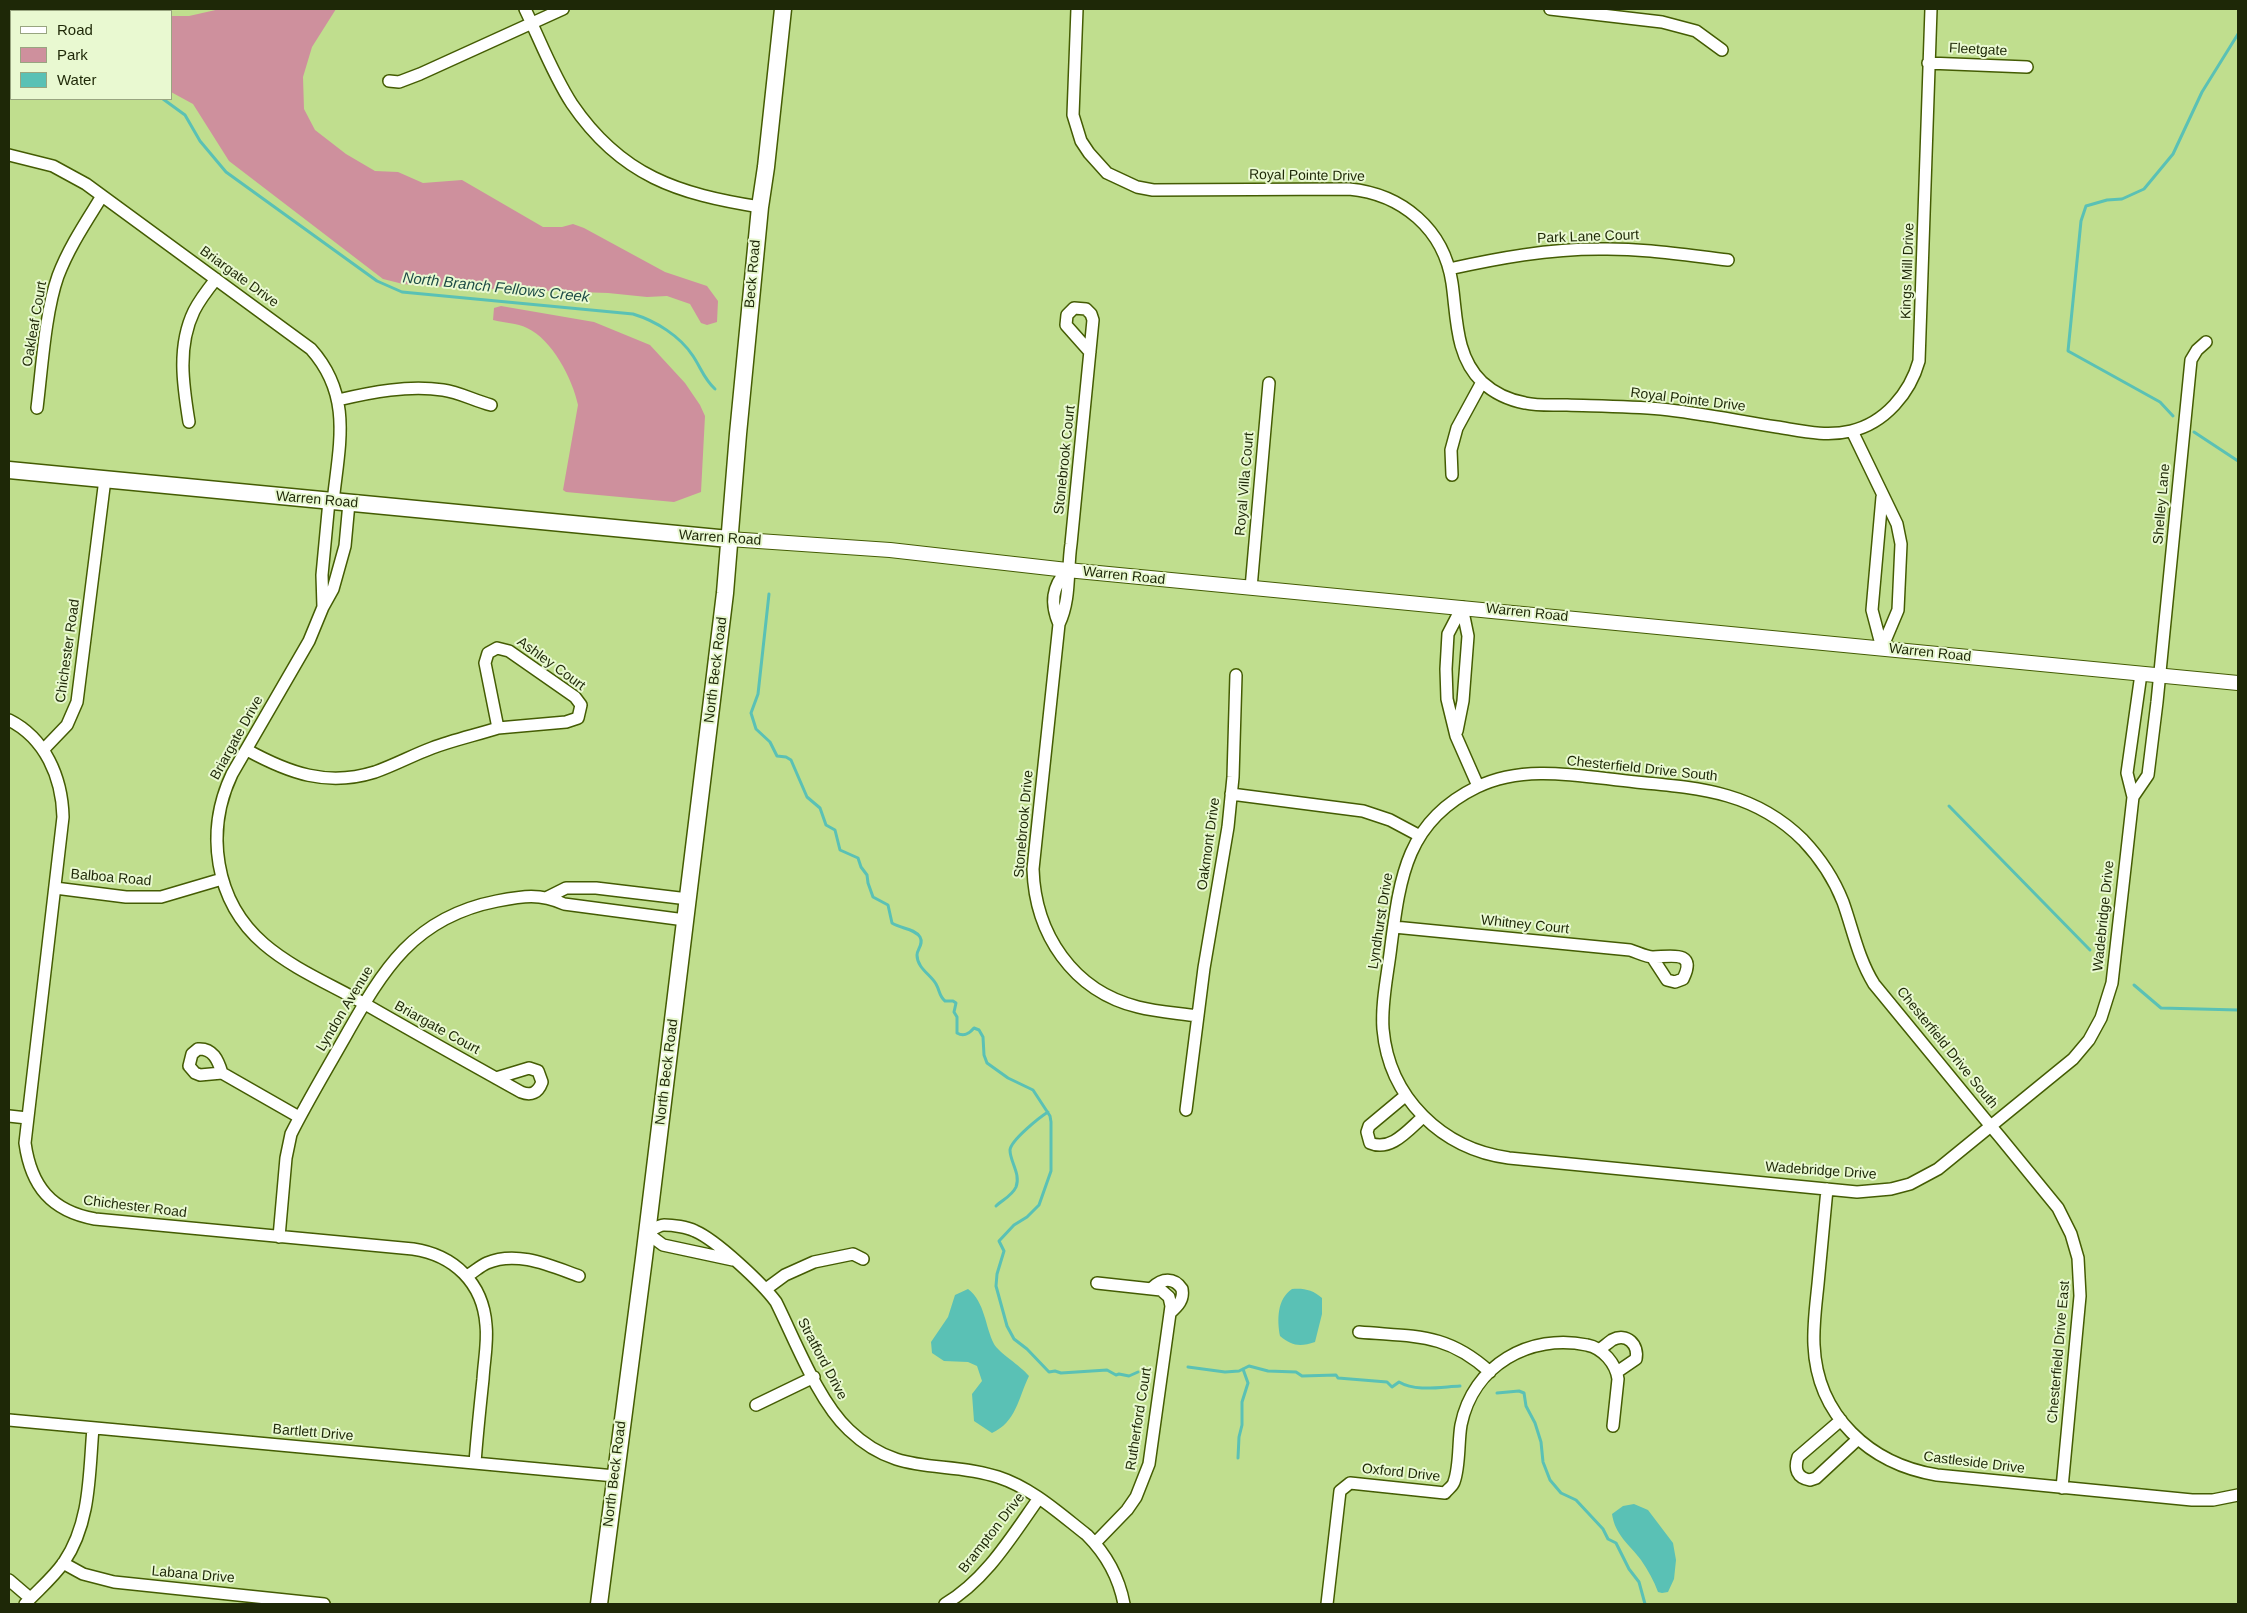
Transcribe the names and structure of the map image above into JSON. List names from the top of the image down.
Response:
{
  "streets": {
    "main road": ["Beck Road", "Warren Road", "North Beck Road"],
    "street": [
      "Fleetgate",
      "Royal Pointe Drive",
      "Park Lane Court",
      "Kings Mill Drive",
      "Briargate Drive",
      "Oakleaf Court",
      "Stonebrook Court",
      "Royal Villa Court",
      "Shelley Lane",
      "Chichester Road",
      "Ashley Court",
      "Chesterfield Drive South",
      "Stonebrook Drive",
      "Oakmont Drive",
      "Balboa Road",
      "Wadebridge Drive",
      "Lyndhurst Drive",
      "Whitney Court",
      "Lyndon Avenue",
      "Briargate Court",
      "Chesterfield Drive East",
      "Stratford Drive",
      "Rutherford Court",
      "Bartlett Drive",
      "Castleside Drive",
      "Oxford Drive",
      "Brampton Drive",
      "Labana Drive"
    ]
  },
  "crossings": [
    ["Fleetgate", "Kings Mill Drive"],
    ["Royal Pointe Drive", "Park Lane Court"],
    ["Royal Pointe Drive", "Kings Mill Drive"],
    ["Beck Road", "Warren Road"],
    ["Beck Road", "North Beck Road"],
    ["Briargate Drive", "Oakleaf Court"],
    ["Briargate Drive", "Warren Road"],
    ["Briargate Drive", "Ashley Court"],
    ["Briargate Drive", "Balboa Road"],
    ["Briargate Drive", "Lyndon Avenue"],
    ["Briargate Drive", "Briargate Court"],
    ["Stonebrook Court", "Warren Road"],
    ["Stonebrook Court", "Stonebrook Drive"],
    ["Royal Villa Court", "Warren Road"],
    ["Warren Road", "Shelley Lane"],
    ["Warren Road", "Chichester Road"],
    ["Warren Road", "North Beck Road"],
    ["Warren Road", "Stonebrook Drive"],
    ["Warren Road", "Wadebridge Drive"],
    ["Shelley Lane", "Wadebridge Drive"],
    ["Chichester Road", "Balboa Road"],
    ["Chichester Road", "Lyndon Avenue"],
    ["Chichester Road", "Bartlett Drive"],
    ["North Beck Road", "Lyndon Avenue"],
    ["North Beck Road", "Stratford Drive"],
    ["North Beck Road", "Bartlett Drive"],
    ["Chesterfield Drive South", "Wadebridge Drive"],
    ["Chesterfield Drive South", "Lyndhurst Drive"],
    ["Chesterfield Drive South", "Chesterfield Drive East"],
    ["Stonebrook Drive", "Oakmont Drive"],
    ["Wadebridge Drive", "Lyndhurst Drive"],
    ["Wadebridge Drive", "Chesterfield Drive East"],
    ["Wadebridge Drive", "Castleside Drive"],
    ["Lyndhurst Drive", "Whitney Court"],
    ["Lyndon Avenue", "Briargate Court"],
    ["Chesterfield Drive East", "Castleside Drive"],
    ["Stratford Drive", "Rutherford Court"],
    ["Stratford Drive", "Brampton Drive"]
  ],
  "water": ["North Branch Fellows Creek"],
  "legend": ["Road", "Park", "Water"]
}
